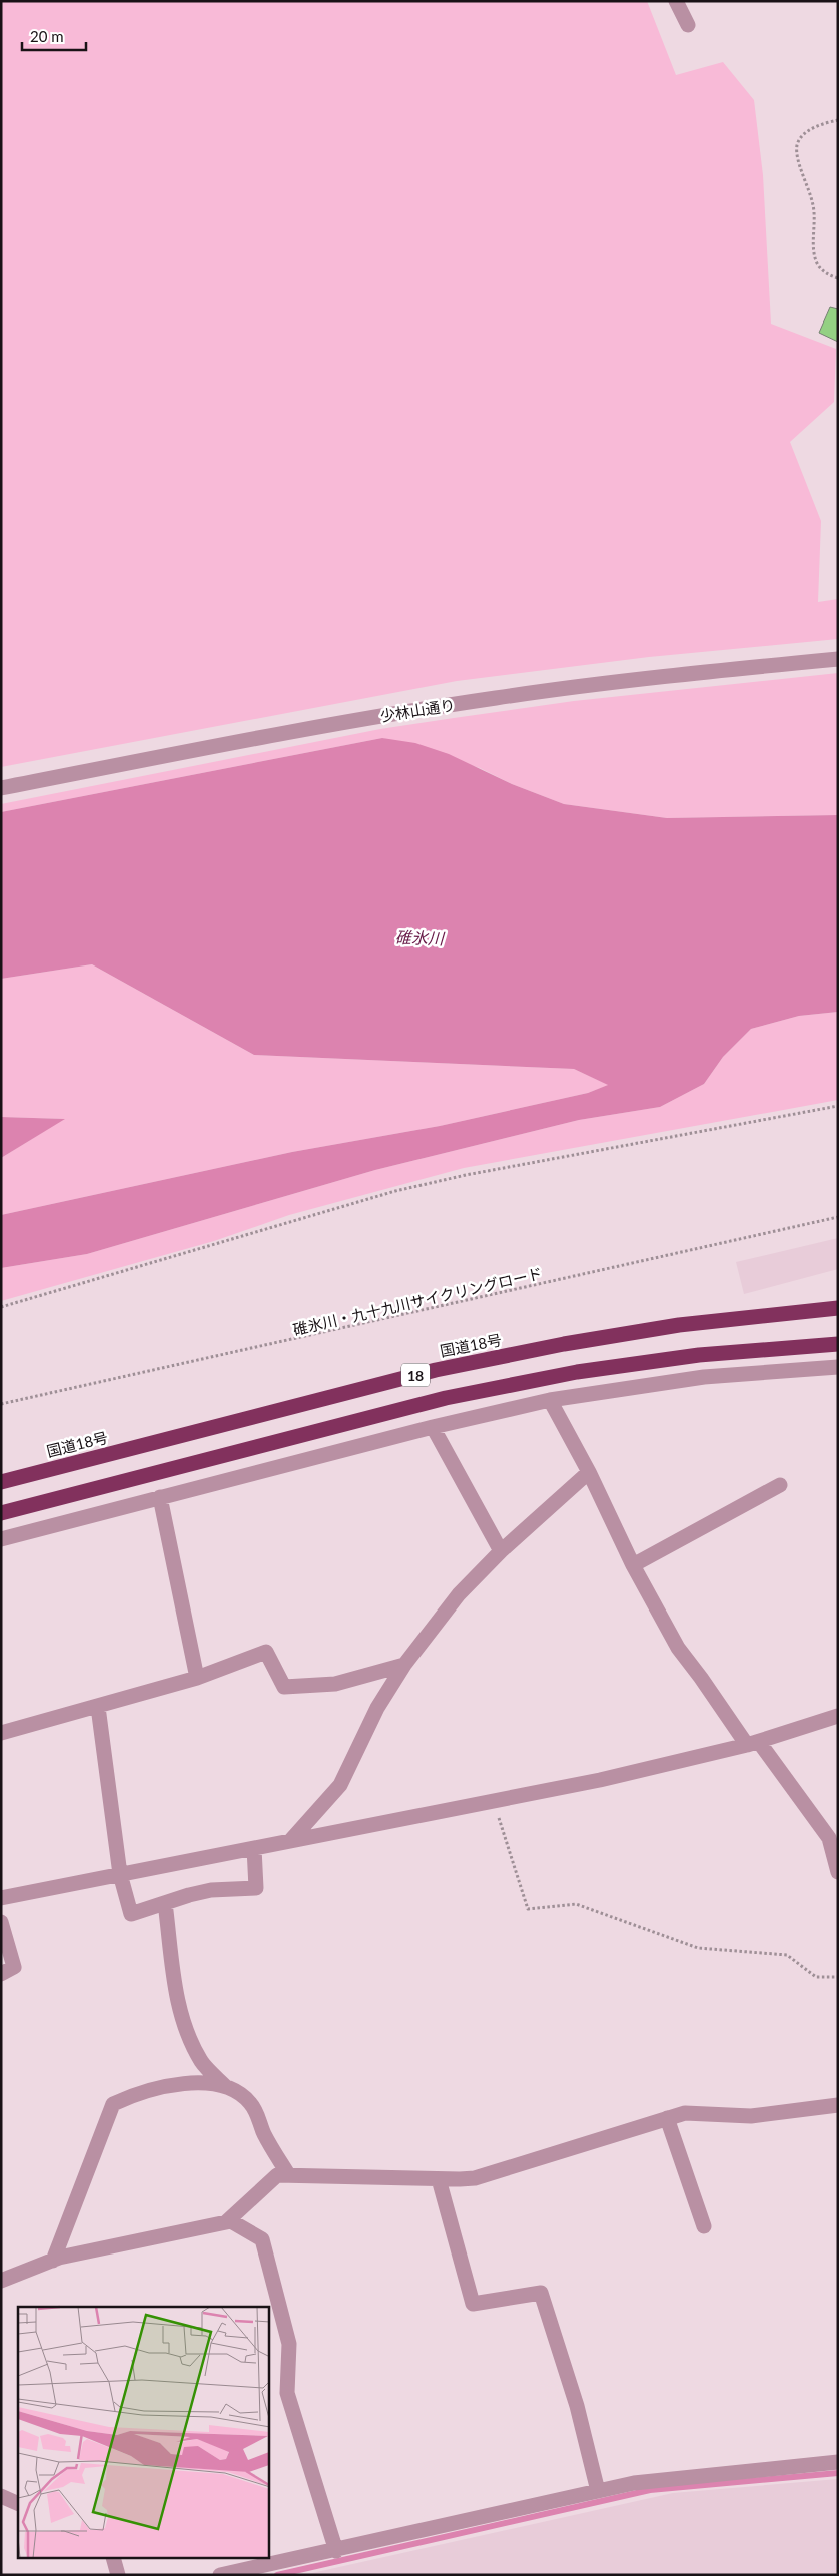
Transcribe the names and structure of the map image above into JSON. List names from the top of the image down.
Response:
{
  "streets": {
    "highway": ["国道18号", "18"],
    "street": ["少林山通り"],
    "path": ["碓氷川・九十九川サイクリングロード"]
  },
  "water": ["碓氷川"],
  "scale_bar": "20 m"
}
